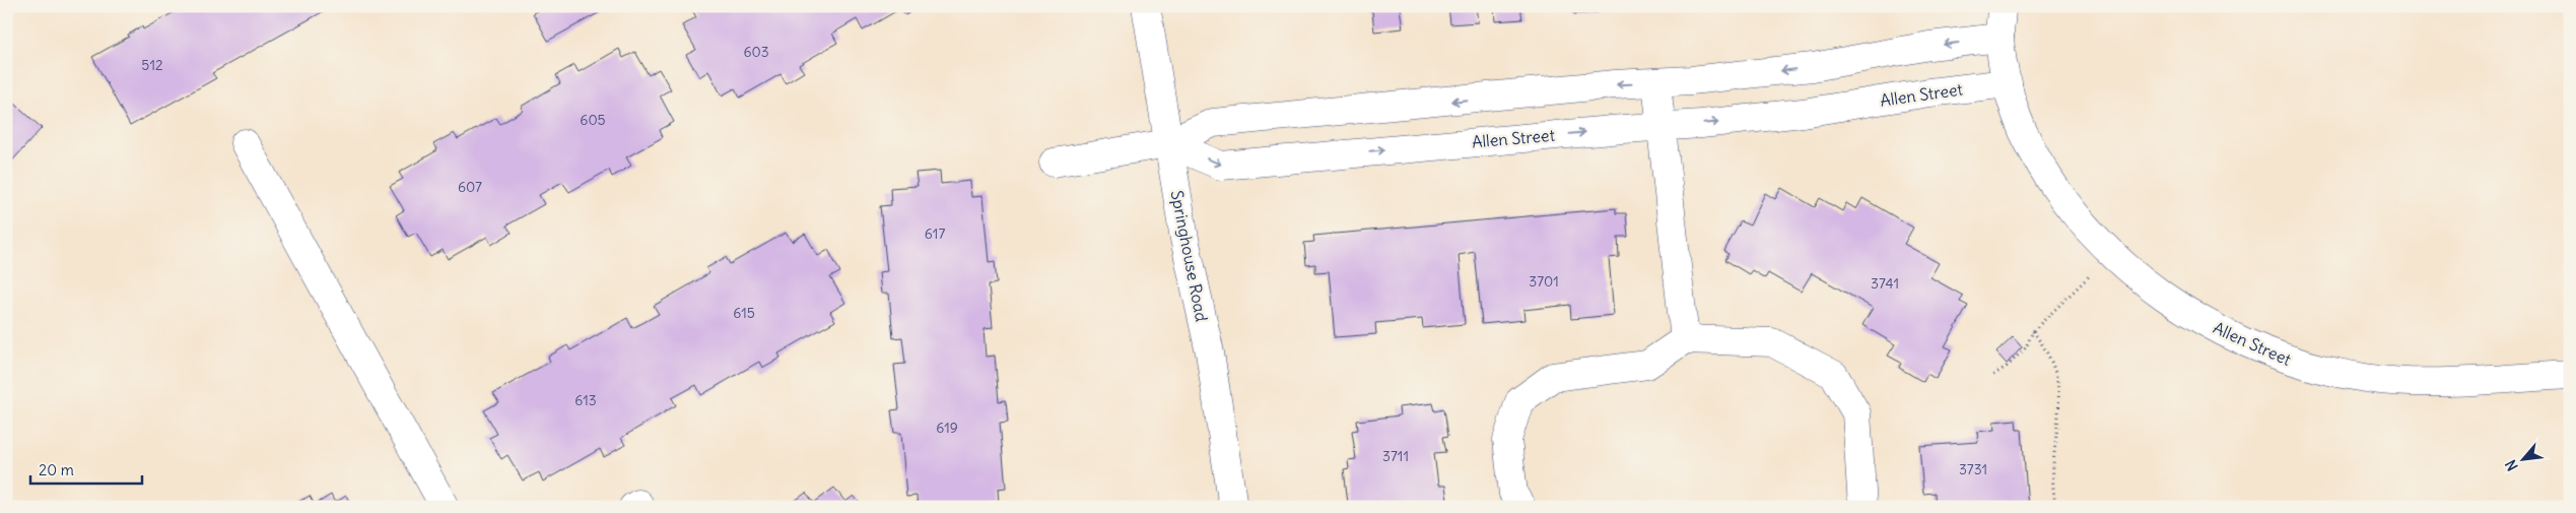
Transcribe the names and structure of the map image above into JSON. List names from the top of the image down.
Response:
{
  "streets": {
    "street": ["Allen Street", "Springhouse Road"]
  },
  "crossings": [
    ["Allen Street", "Springhouse Road"]
  ],
  "house_numbers": [
    "603",
    "512",
    "605",
    "607",
    "617",
    "3701",
    "3741",
    "615",
    "613",
    "619",
    "3711",
    "3731"
  ],
  "scale_bar": "20 m",
  "north": "bottom left"
}
